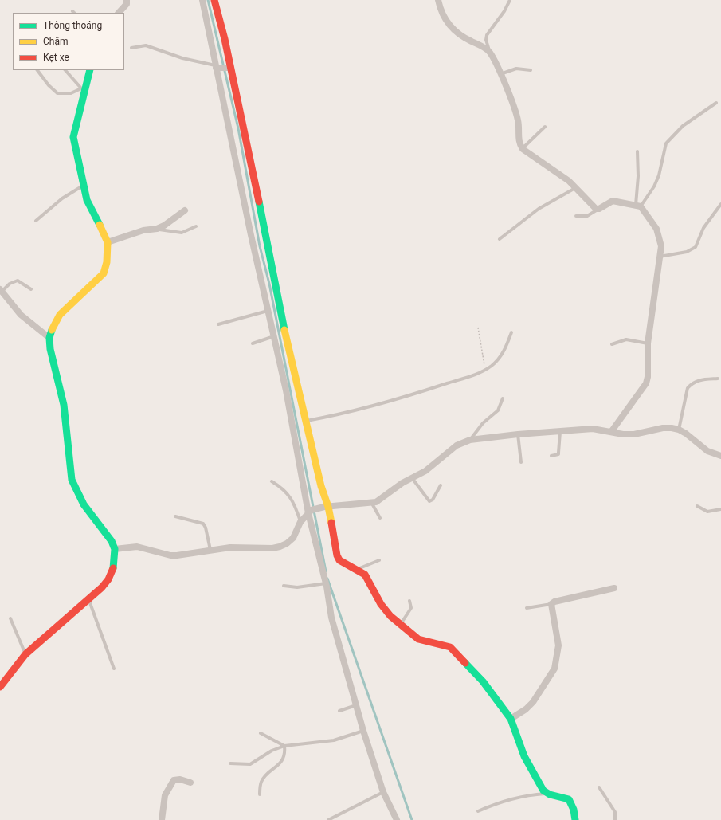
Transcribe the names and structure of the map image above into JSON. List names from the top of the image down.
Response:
{
  "legend": ["Thông thoáng", "Chậm", "Kẹt xe"]
}
